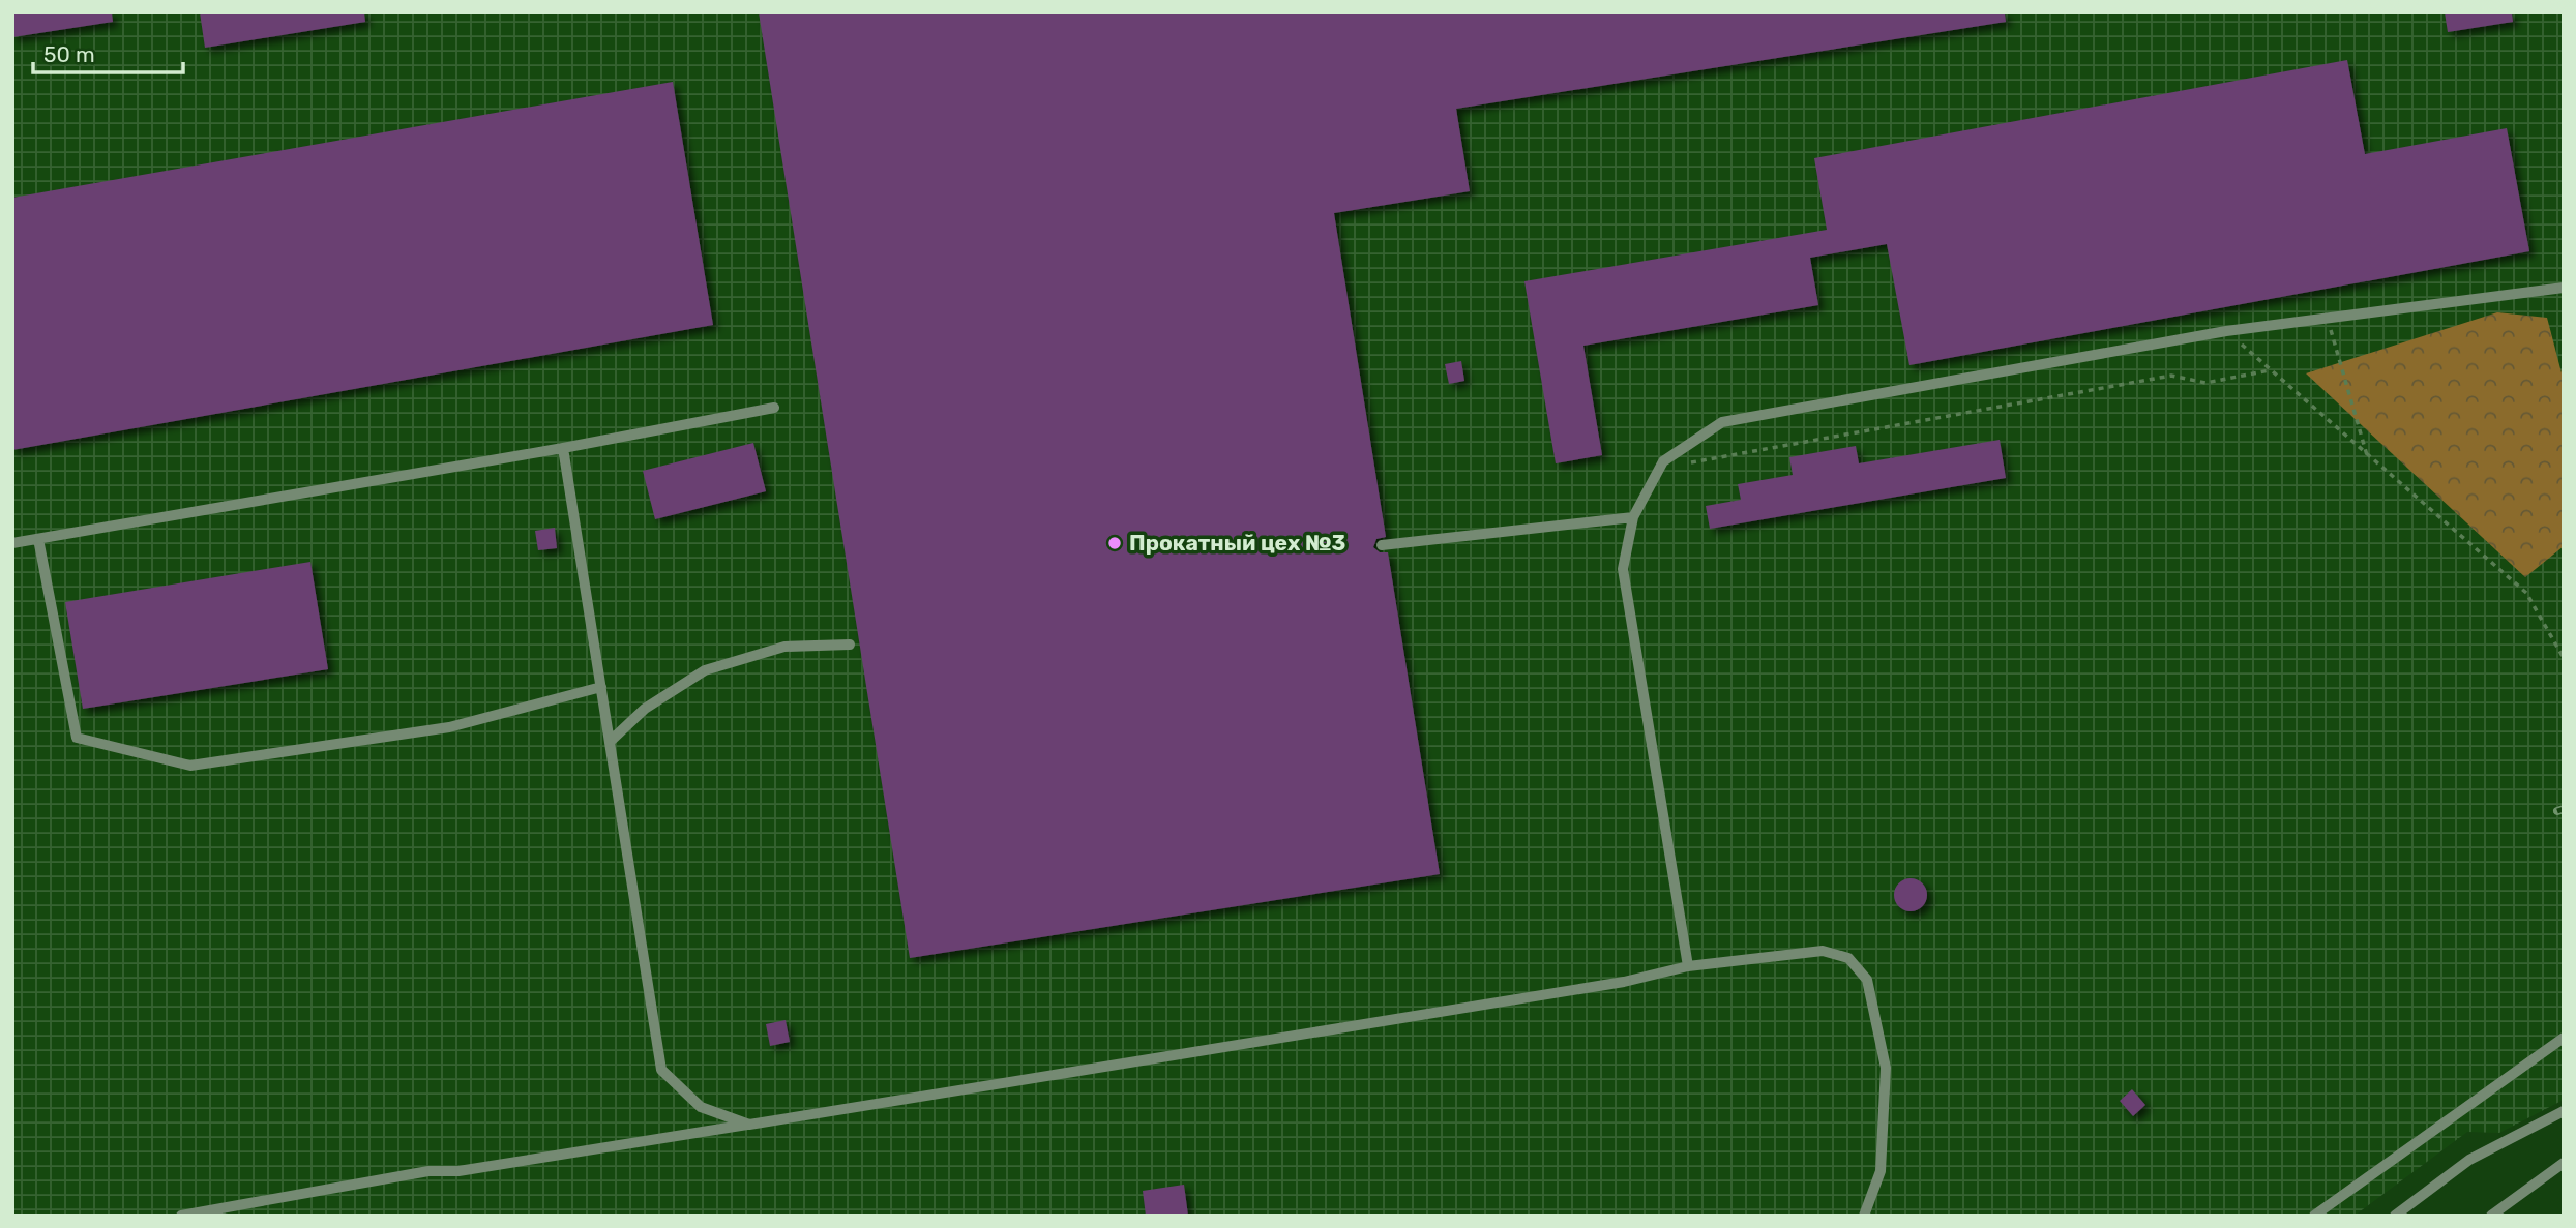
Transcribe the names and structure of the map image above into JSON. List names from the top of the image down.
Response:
{
  "places": ["Прокатный цех №3"],
  "scale_bar": "50 m"
}
